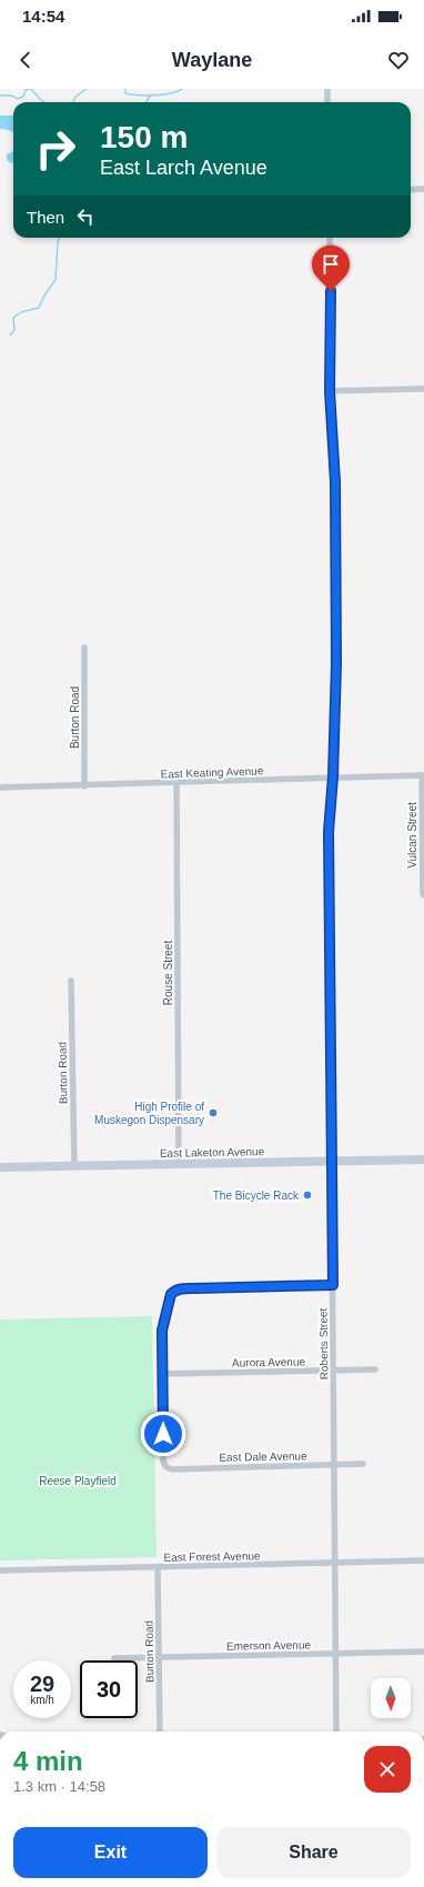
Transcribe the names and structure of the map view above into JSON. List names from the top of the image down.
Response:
{
  "streets": {
    "main road": ["East Laketon Avenue"],
    "street": [
      "Burton Road",
      "East Keating Avenue",
      "Vulcan Street",
      "Rouse Street",
      "Roberts Street",
      "Aurora Avenue",
      "East Dale Avenue",
      "East Forest Avenue",
      "Emerson Avenue"
    ]
  },
  "crossings": [
    ["Burton Road", "East Keating Avenue"],
    ["Burton Road", "East Laketon Avenue"],
    ["Burton Road", "East Forest Avenue"],
    ["Burton Road", "Emerson Avenue"],
    ["East Keating Avenue", "Vulcan Street"],
    ["East Keating Avenue", "Rouse Street"],
    ["East Keating Avenue", "Roberts Street"],
    ["Rouse Street", "East Laketon Avenue"],
    ["East Laketon Avenue", "Roberts Street"],
    ["Roberts Street", "Aurora Avenue"],
    ["Roberts Street", "East Dale Avenue"],
    ["Roberts Street", "East Forest Avenue"],
    ["Roberts Street", "Emerson Avenue"],
    ["Aurora Avenue", "East Dale Avenue"]
  ],
  "parks": ["Reese Playfield"],
  "places": ["High Profile of Muskegon Dispensary", "The Bicycle Rack"],
  "north": "bottom",
  "page": {
    "status": "14:54",
    "header": "Waylane",
    "turn": ["150 m", "East Larch Avenue"],
    "then": "Then",
    "speed": "29 km/h",
    "limit": "30",
    "heading": ["4 min", "1.3 km · 14:58"],
    "buttons": ["Exit", "Share"]
  }
}
